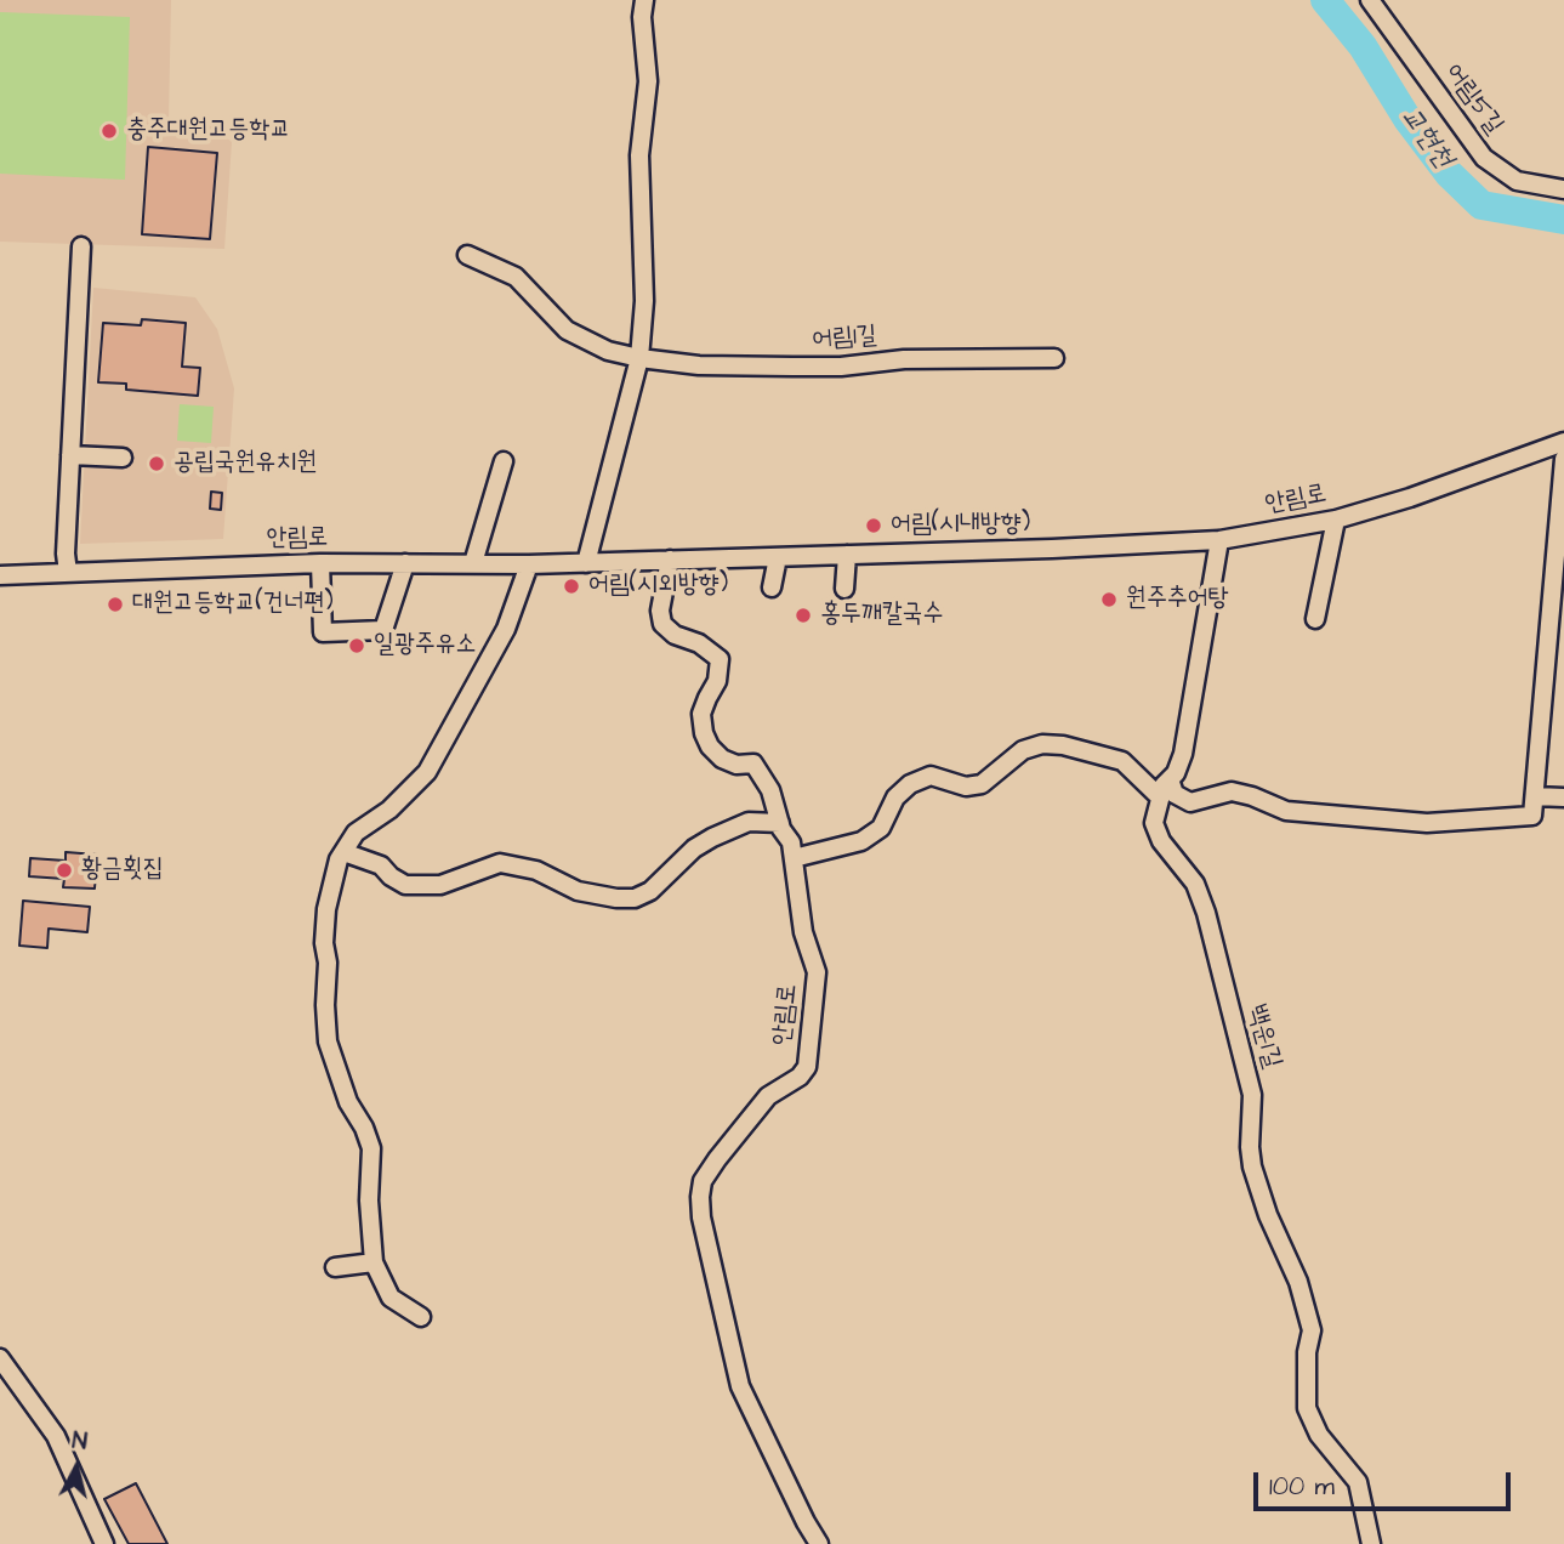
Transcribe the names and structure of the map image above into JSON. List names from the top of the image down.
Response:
{
  "streets": {
    "street": [
      "어림5길",
      "어림1길",
      "안림로",
      "백운1길"
    ]
  },
  "crossings": [
    ["안림로", "백운1길"]
  ],
  "water": ["교현천"],
  "places": [
    "충주대원고등학교",
    "공립국원유치원",
    "어림(시내방향)",
    "어림(시외방향)",
    "원주추어탕",
    "대원고등학교(건너편)",
    "홍두깨칼국수",
    "일광주유소",
    "황금횟집"
  ],
  "scale_bar": "100 m",
  "north": "top"
}
